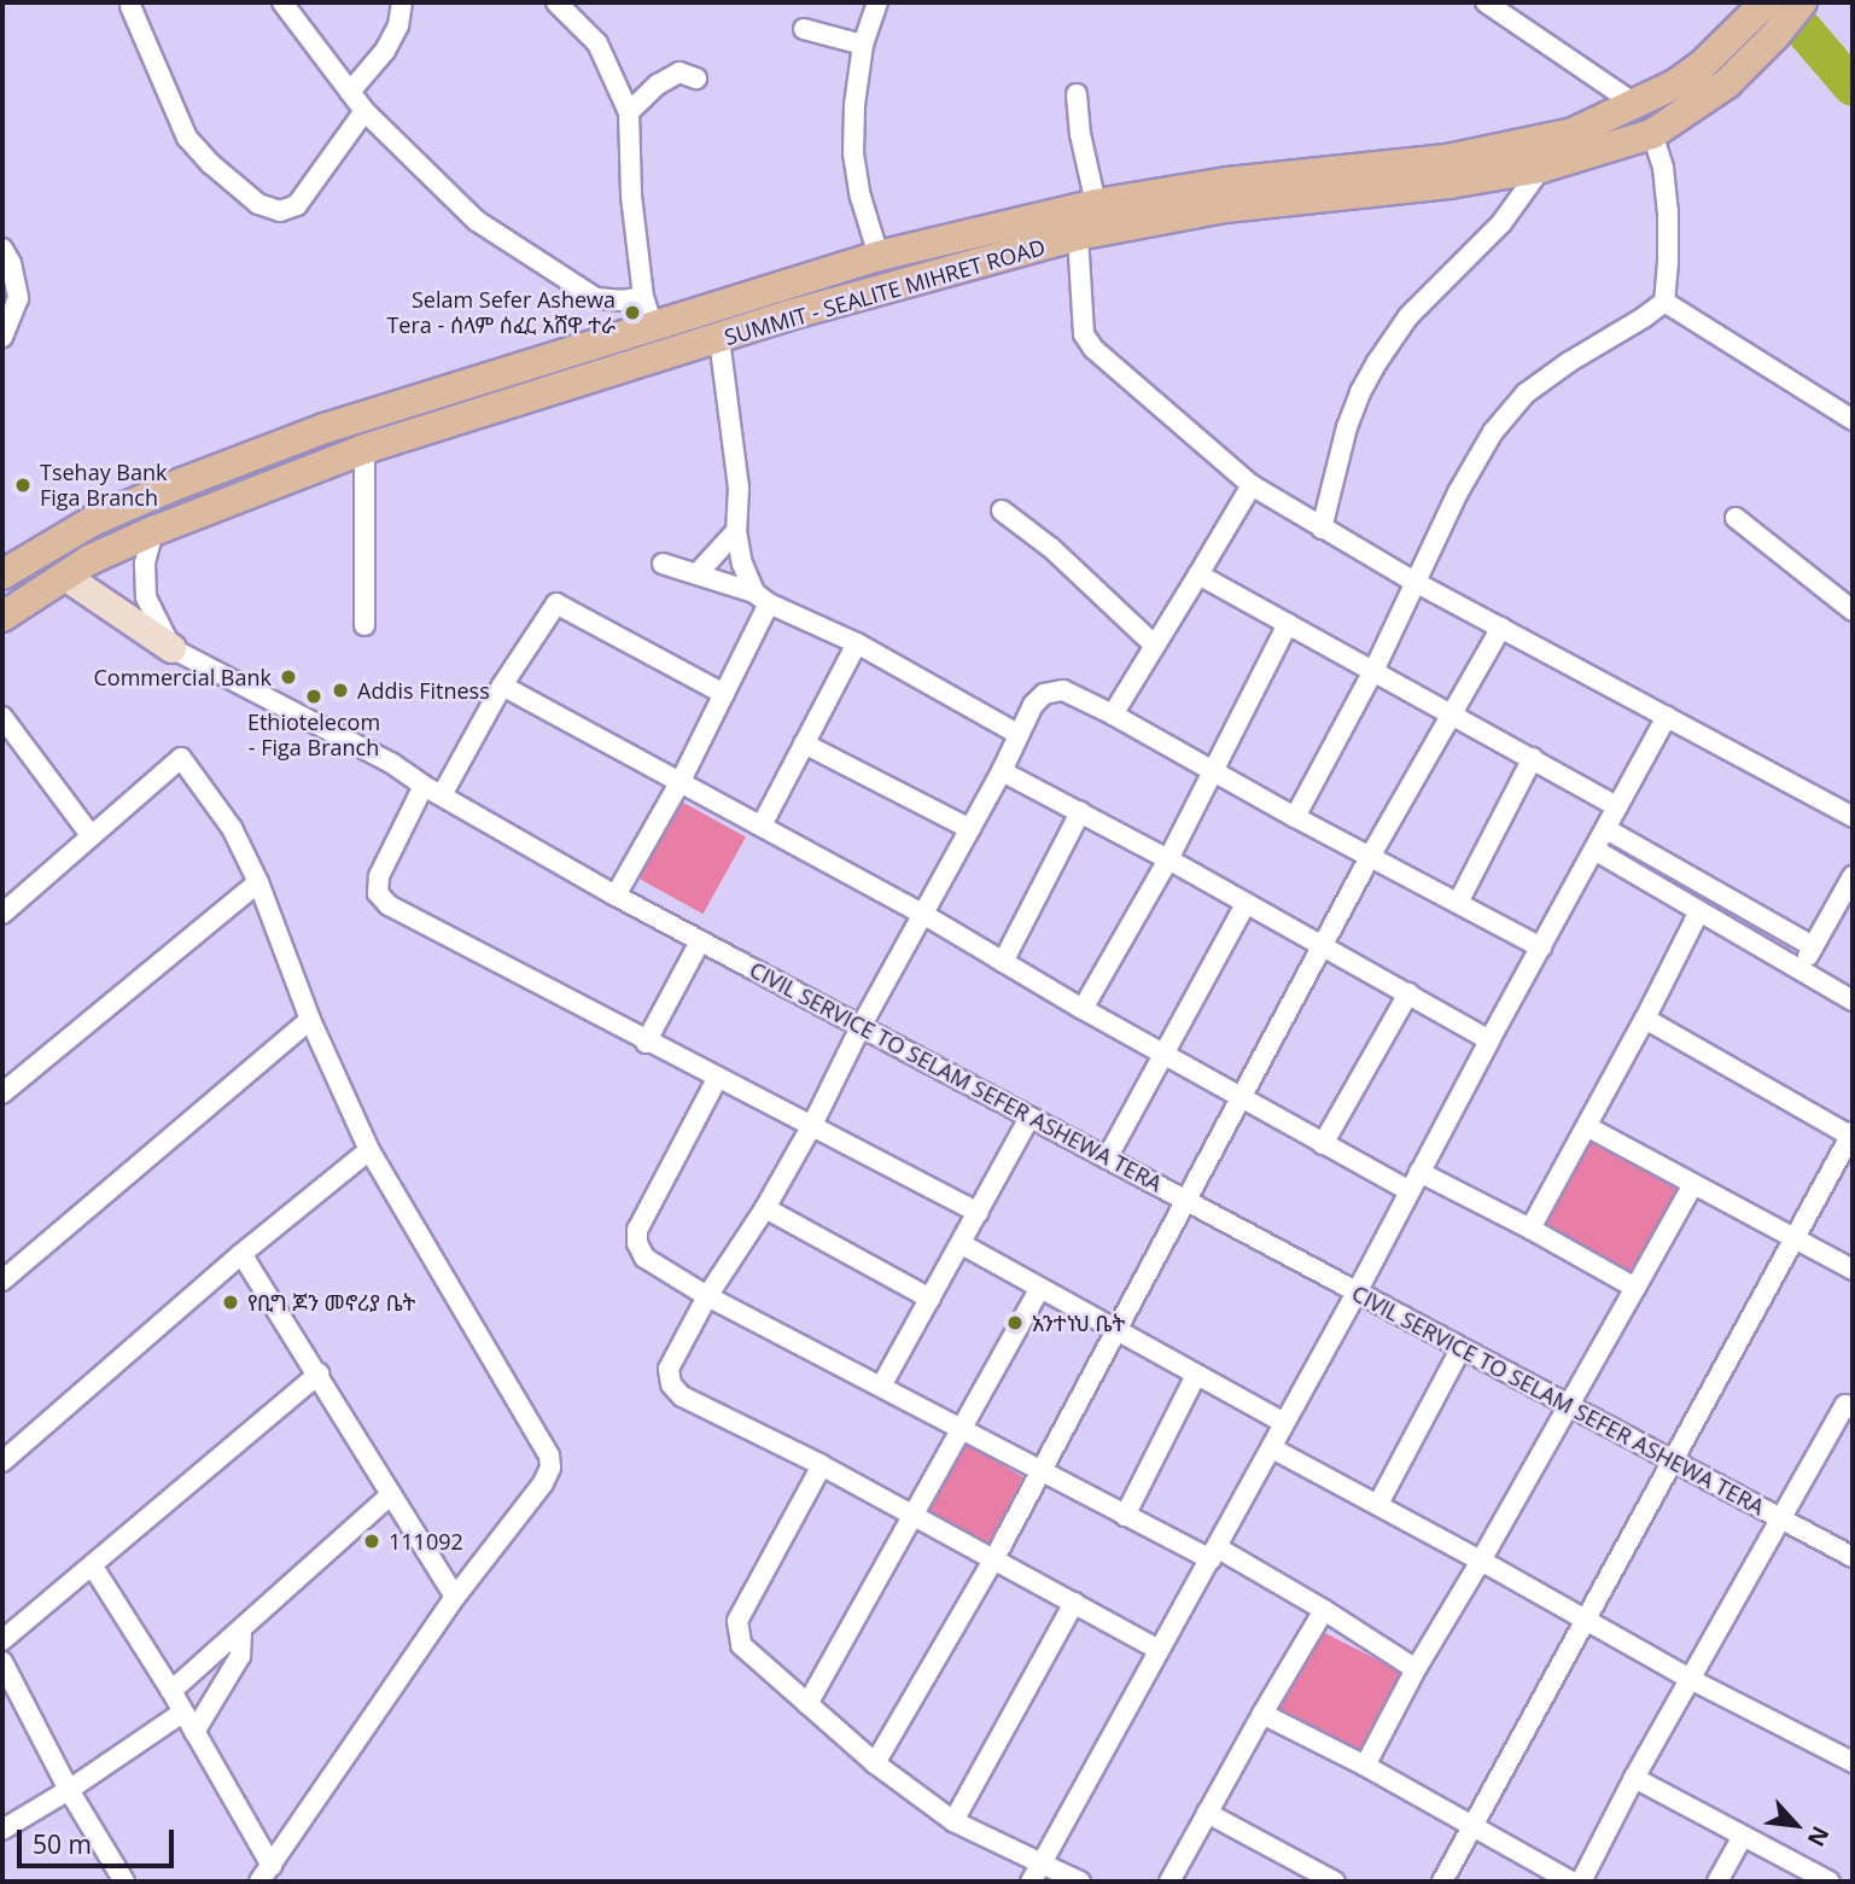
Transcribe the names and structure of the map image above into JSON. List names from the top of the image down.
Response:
{
  "streets": {
    "main road": ["SUMMIT - SEALITE MIHRET ROAD"],
    "street": ["CIVIL SERVICE TO SELAM SEFER ASHEWA TERA"]
  },
  "places": [
    "Selam Sefer Ashewa Tera - ሰላም ሰፈር አሸዋ ተራ",
    "Tsehay Bank Figa Branch",
    "Commercial Bank",
    "Addis Fitness",
    "Ethiotelecom - Figa Branch",
    "የቢግ ጆን መኖሪያ ቤት",
    "አንተነህ ቤት",
    "111092"
  ],
  "scale_bar": "50 m",
  "north": "bottom right"
}
